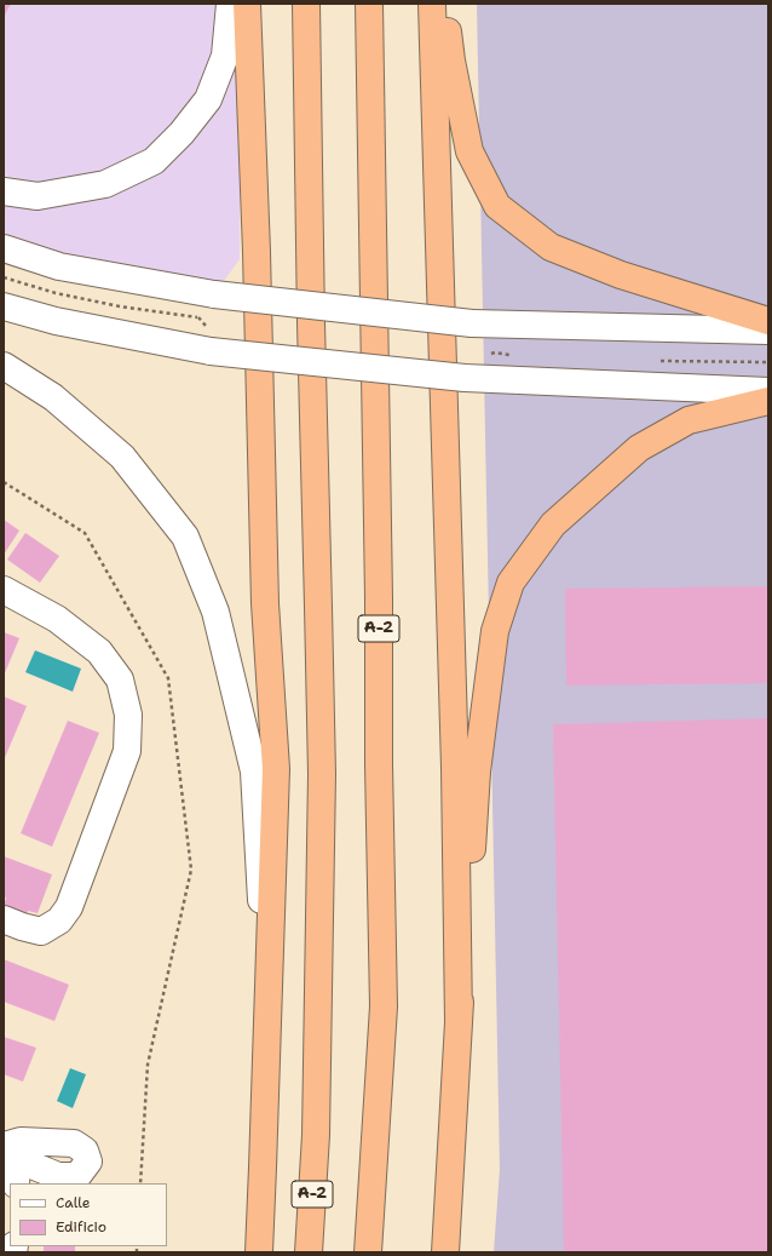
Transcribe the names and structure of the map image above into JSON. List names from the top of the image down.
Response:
{
  "streets": {
    "highway": ["A-2"]
  },
  "legend": ["Calle", "Edificio"]
}
